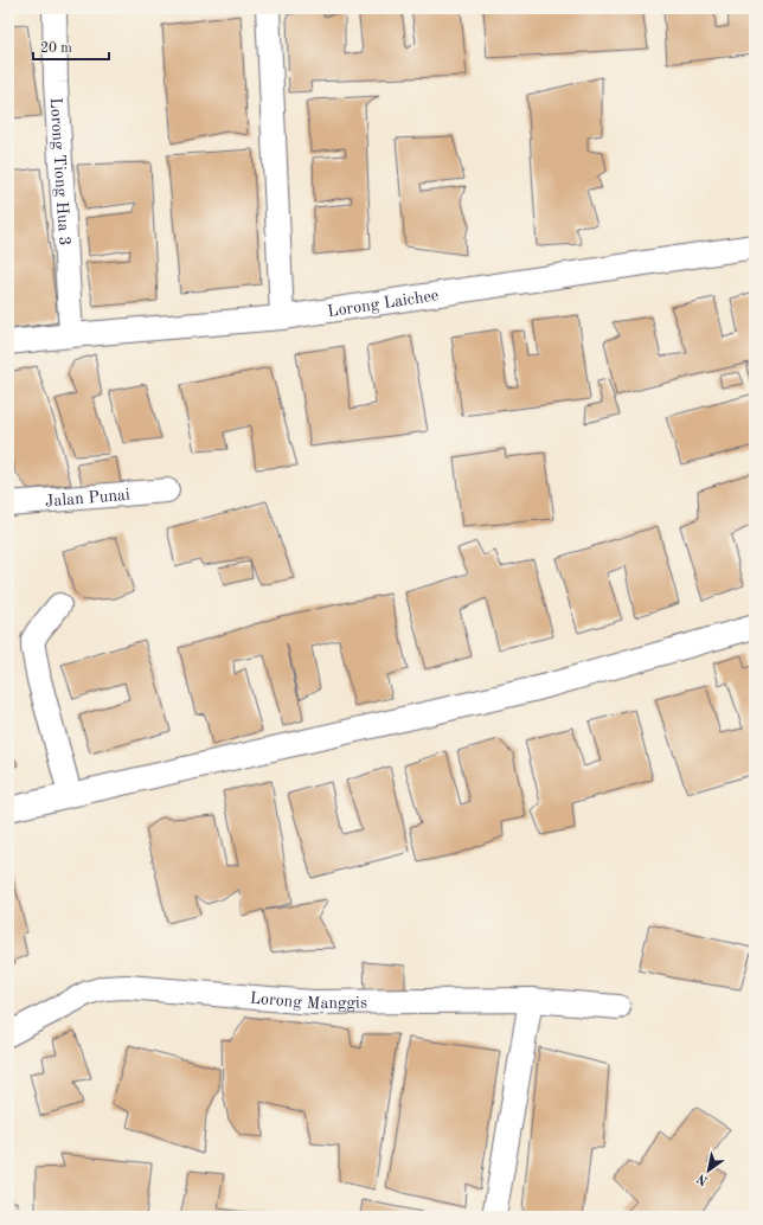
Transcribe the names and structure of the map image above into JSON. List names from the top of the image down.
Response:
{
  "streets": {
    "street": [
      "Lorong Tiong Hua 3",
      "Lorong Laichee",
      "Jalan Punai",
      "Lorong Manggis"
    ]
  },
  "crossings": [
    ["Lorong Tiong Hua 3", "Lorong Laichee"]
  ],
  "scale_bar": "20 m",
  "north": "bottom left"
}
